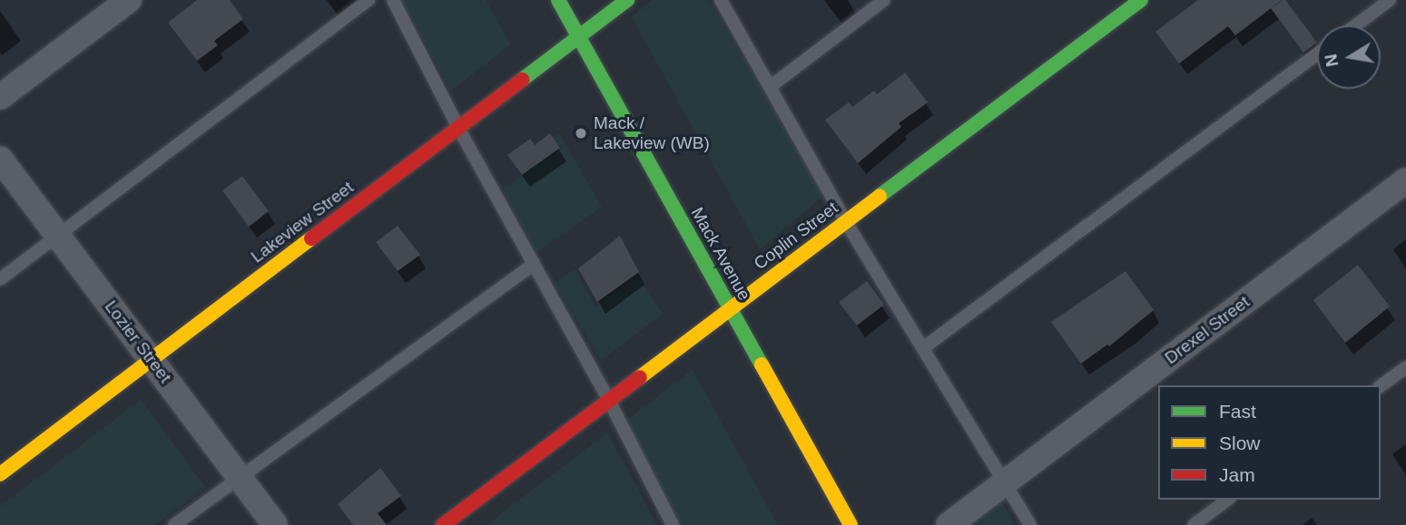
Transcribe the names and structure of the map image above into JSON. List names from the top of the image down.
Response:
{
  "streets": {
    "street": [
      "Lakeview Street",
      "Coplin Street",
      "Mack Avenue",
      "Drexel Street",
      "Lozier Street"
    ]
  },
  "crossings": [
    ["Lakeview Street", "Mack Avenue"],
    ["Lakeview Street", "Lozier Street"],
    ["Coplin Street", "Mack Avenue"]
  ],
  "places": ["Mack / Lakeview (WB)"],
  "legend": ["Fast", "Slow", "Jam"],
  "north": "left"
}
